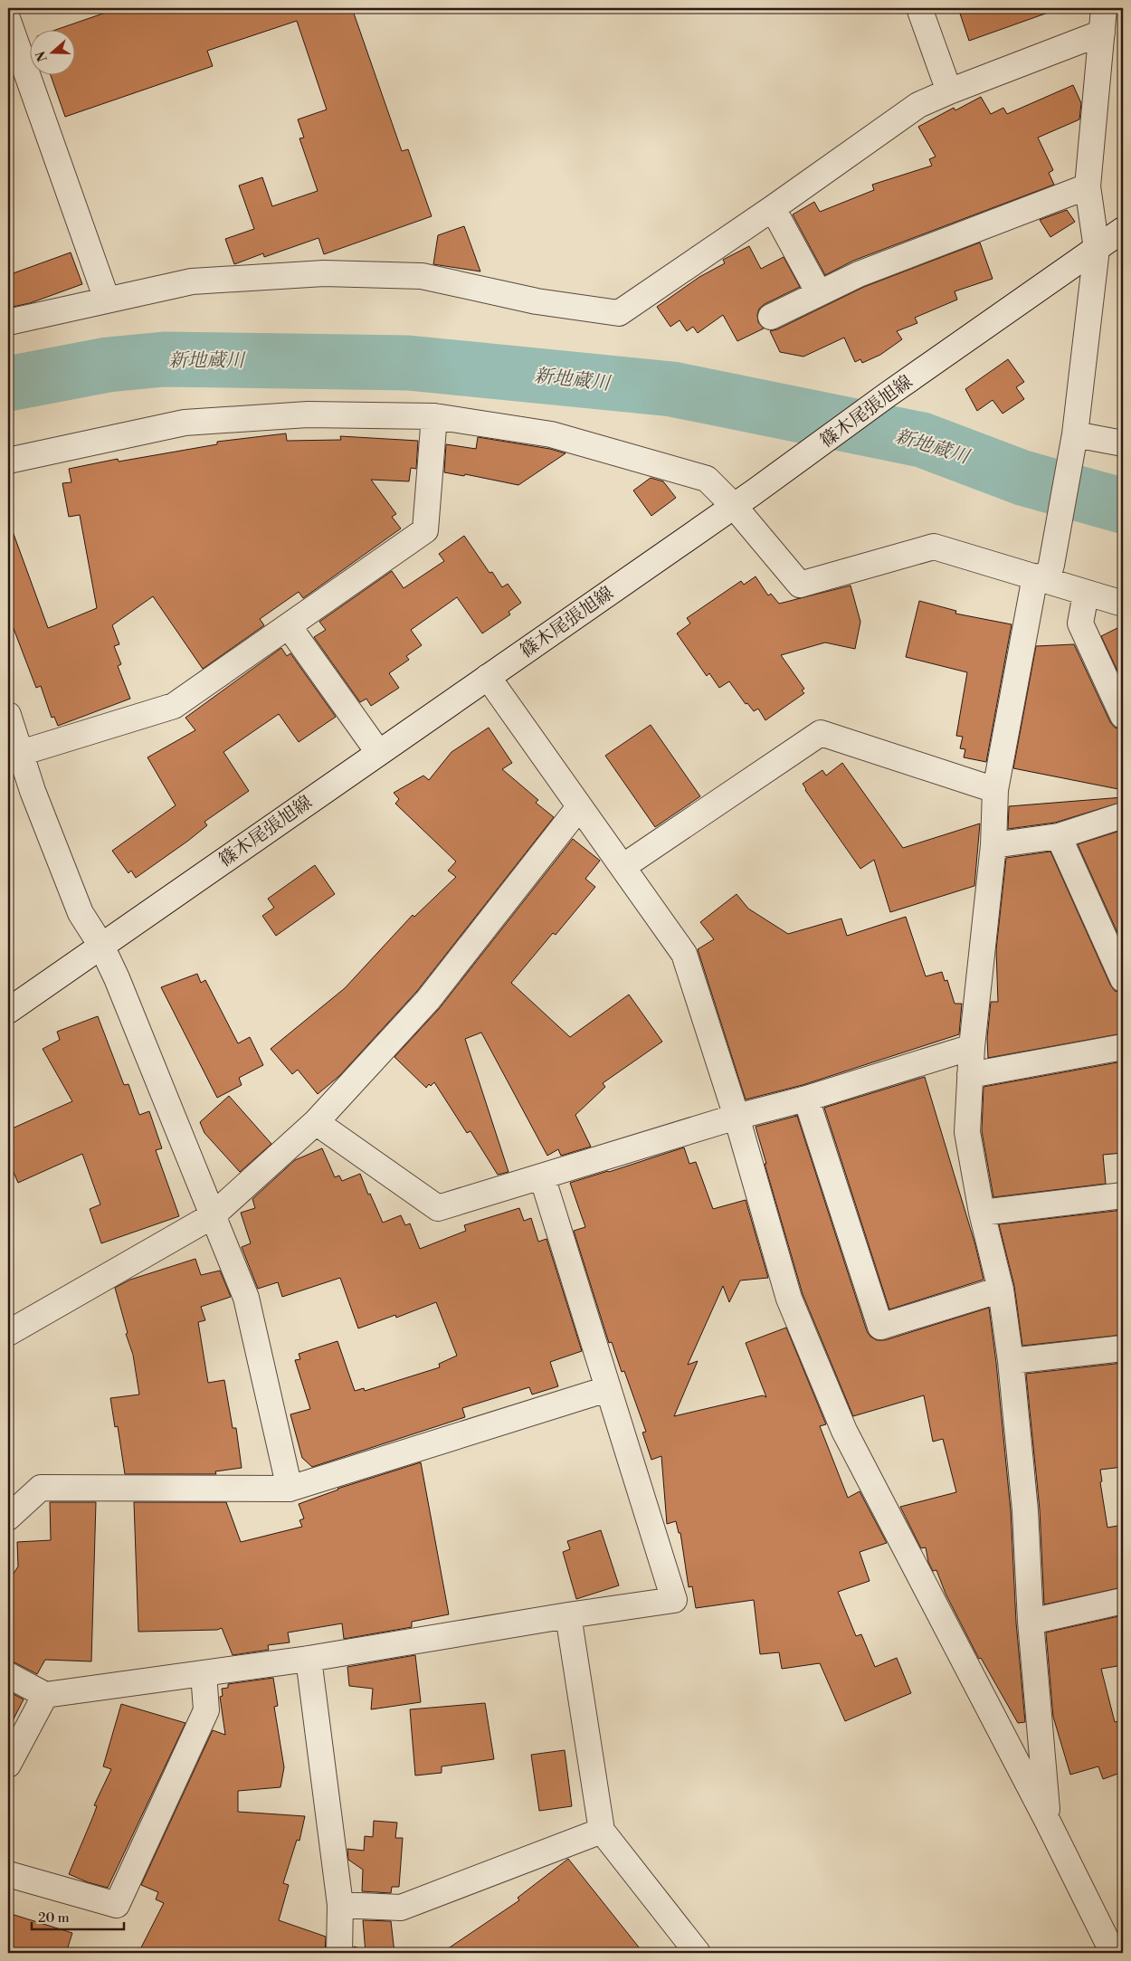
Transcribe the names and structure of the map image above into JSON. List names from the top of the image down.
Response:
{
  "streets": {
    "street": ["篠木尾張旭線"]
  },
  "water": ["新地蔵川"],
  "scale_bar": "20 m",
  "north": "left"
}
